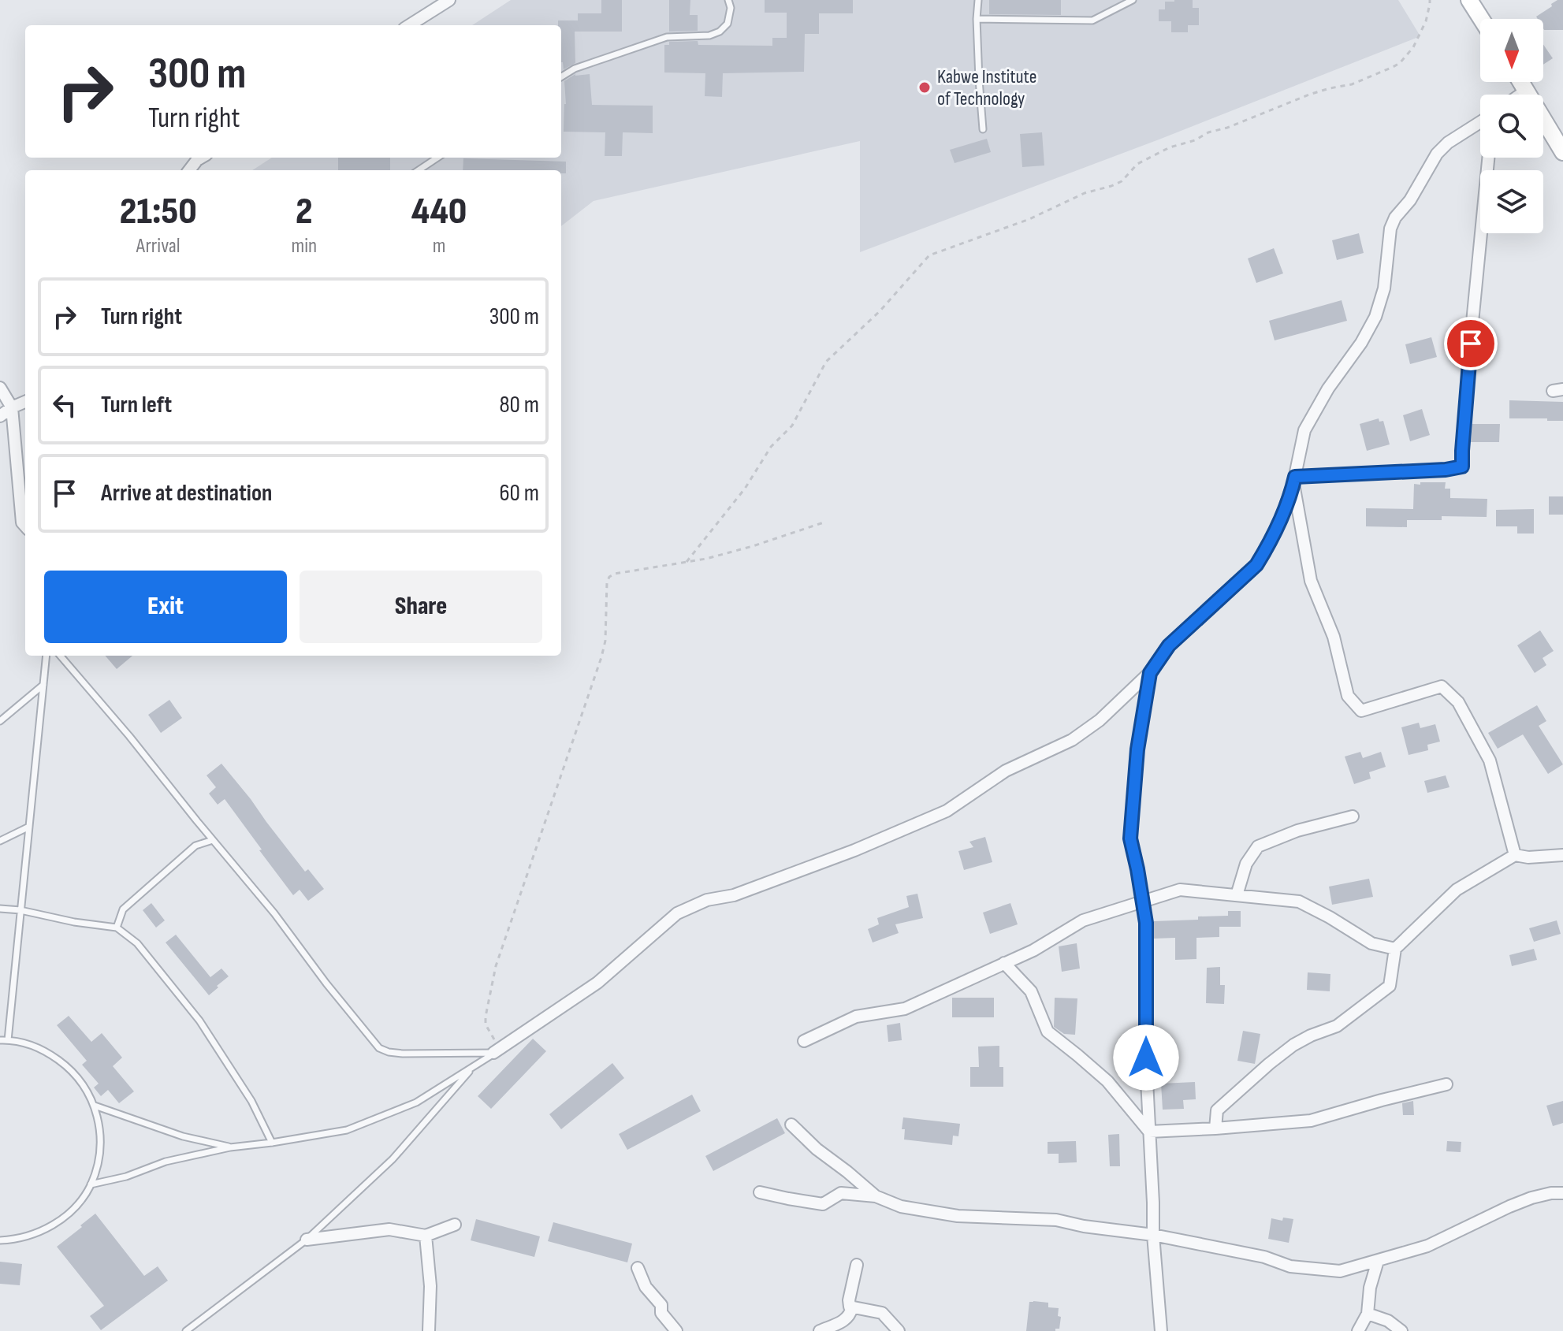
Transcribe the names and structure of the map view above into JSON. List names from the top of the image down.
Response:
{
  "places": ["Kabwe Institute of Technology"],
  "north": "bottom",
  "page": {
    "turn": ["300 m", "Turn right"],
    "eta": [
      "21:50",
      "Arrival",
      "2",
      "min",
      "440",
      "m"
    ],
    "list": [
      {
        "name": "Turn right",
        "value": "300 m"
      },
      {
        "name": "Turn left",
        "value": "80 m"
      },
      {
        "name": "Arrive at destination",
        "value": "60 m"
      }
    ],
    "buttons": ["Exit", "Share"]
  }
}
